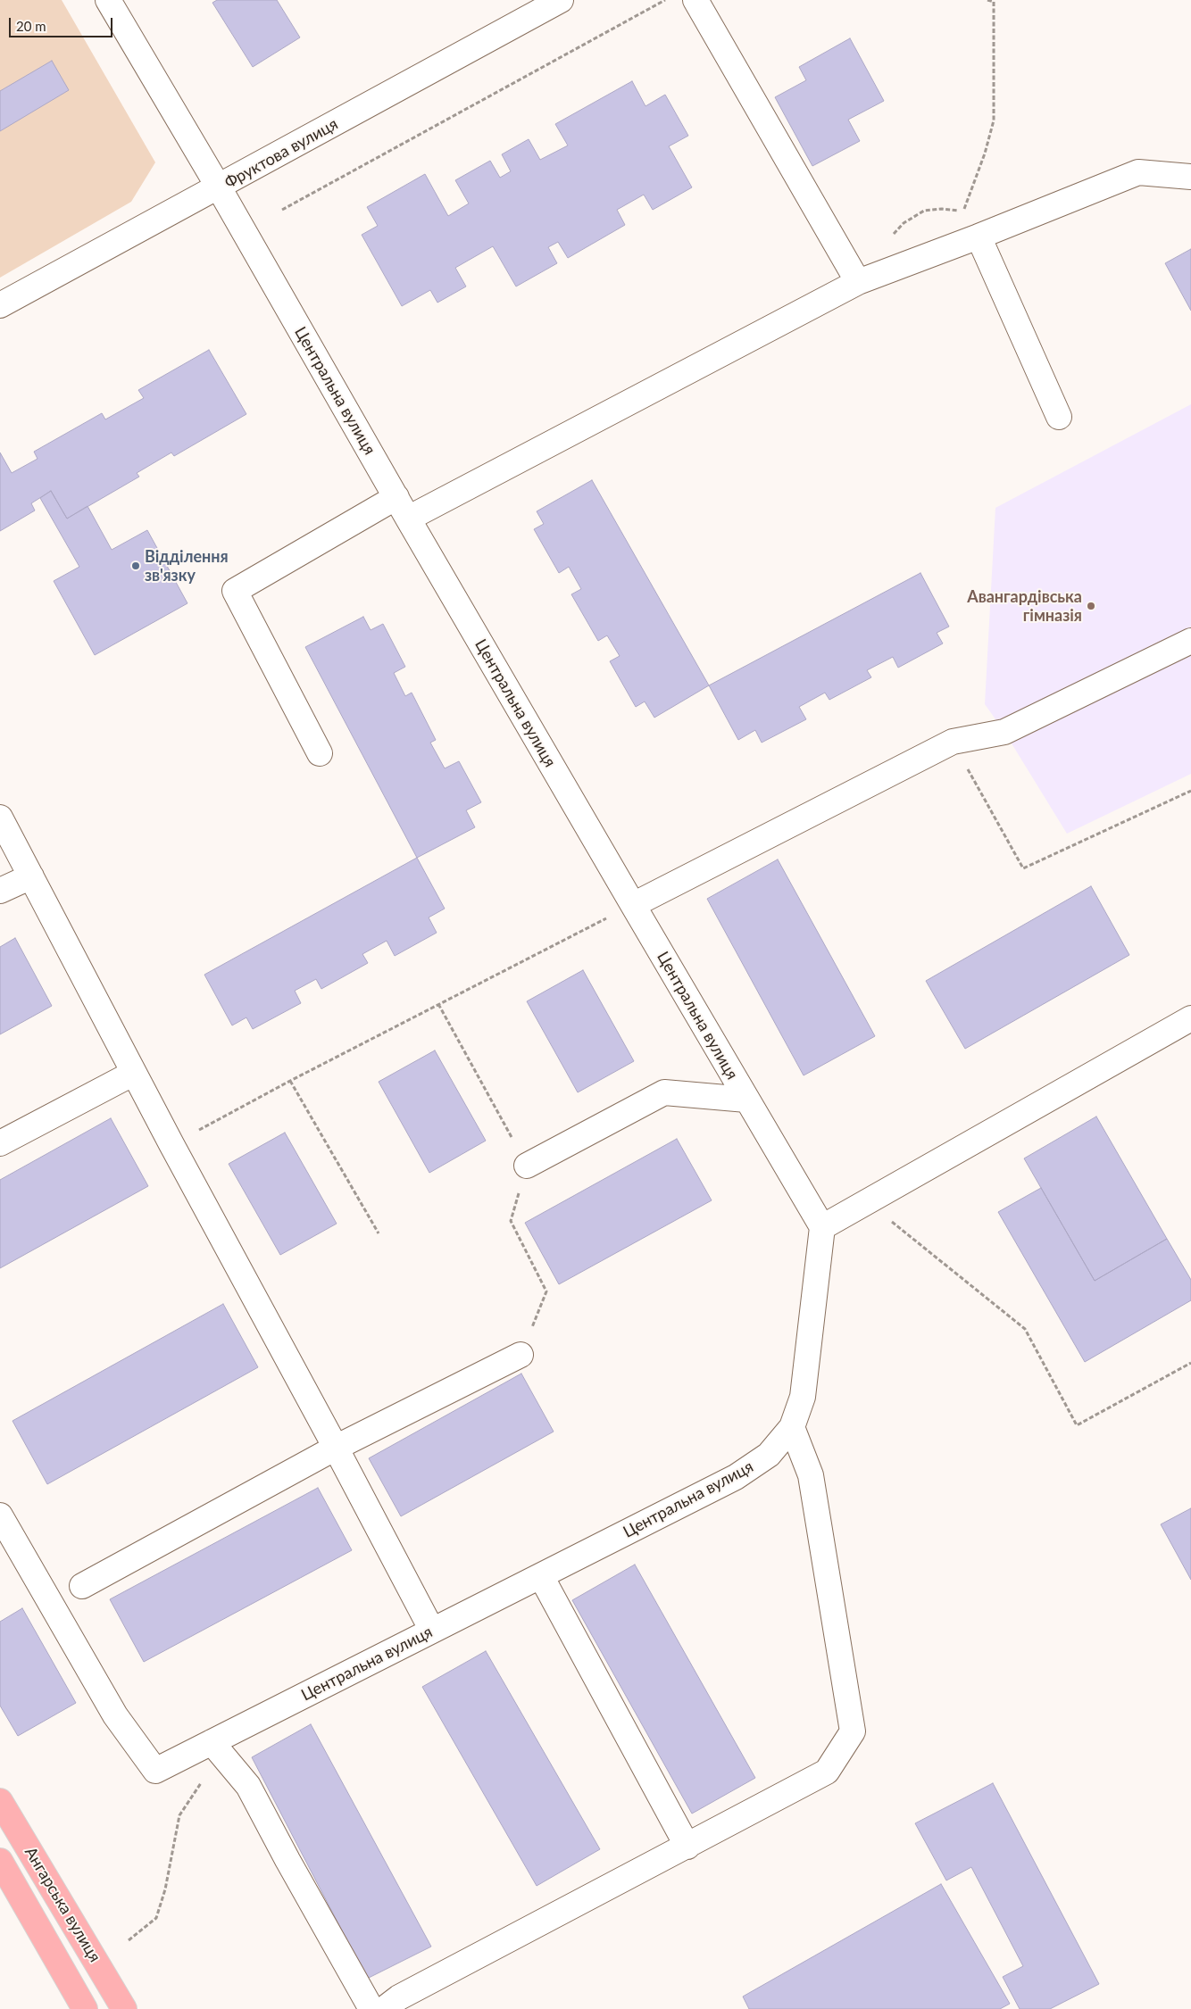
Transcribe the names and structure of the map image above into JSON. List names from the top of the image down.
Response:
{
  "streets": {
    "main road": ["Ангарська вулиця"],
    "street": ["Фруктова вулиця", "Центральна вулиця"]
  },
  "crossings": [
    ["Фруктова вулиця", "Центральна вулиця"]
  ],
  "places": ["Відділення зв'язку", "Авангардівська гімназія"],
  "scale_bar": "20 m"
}
